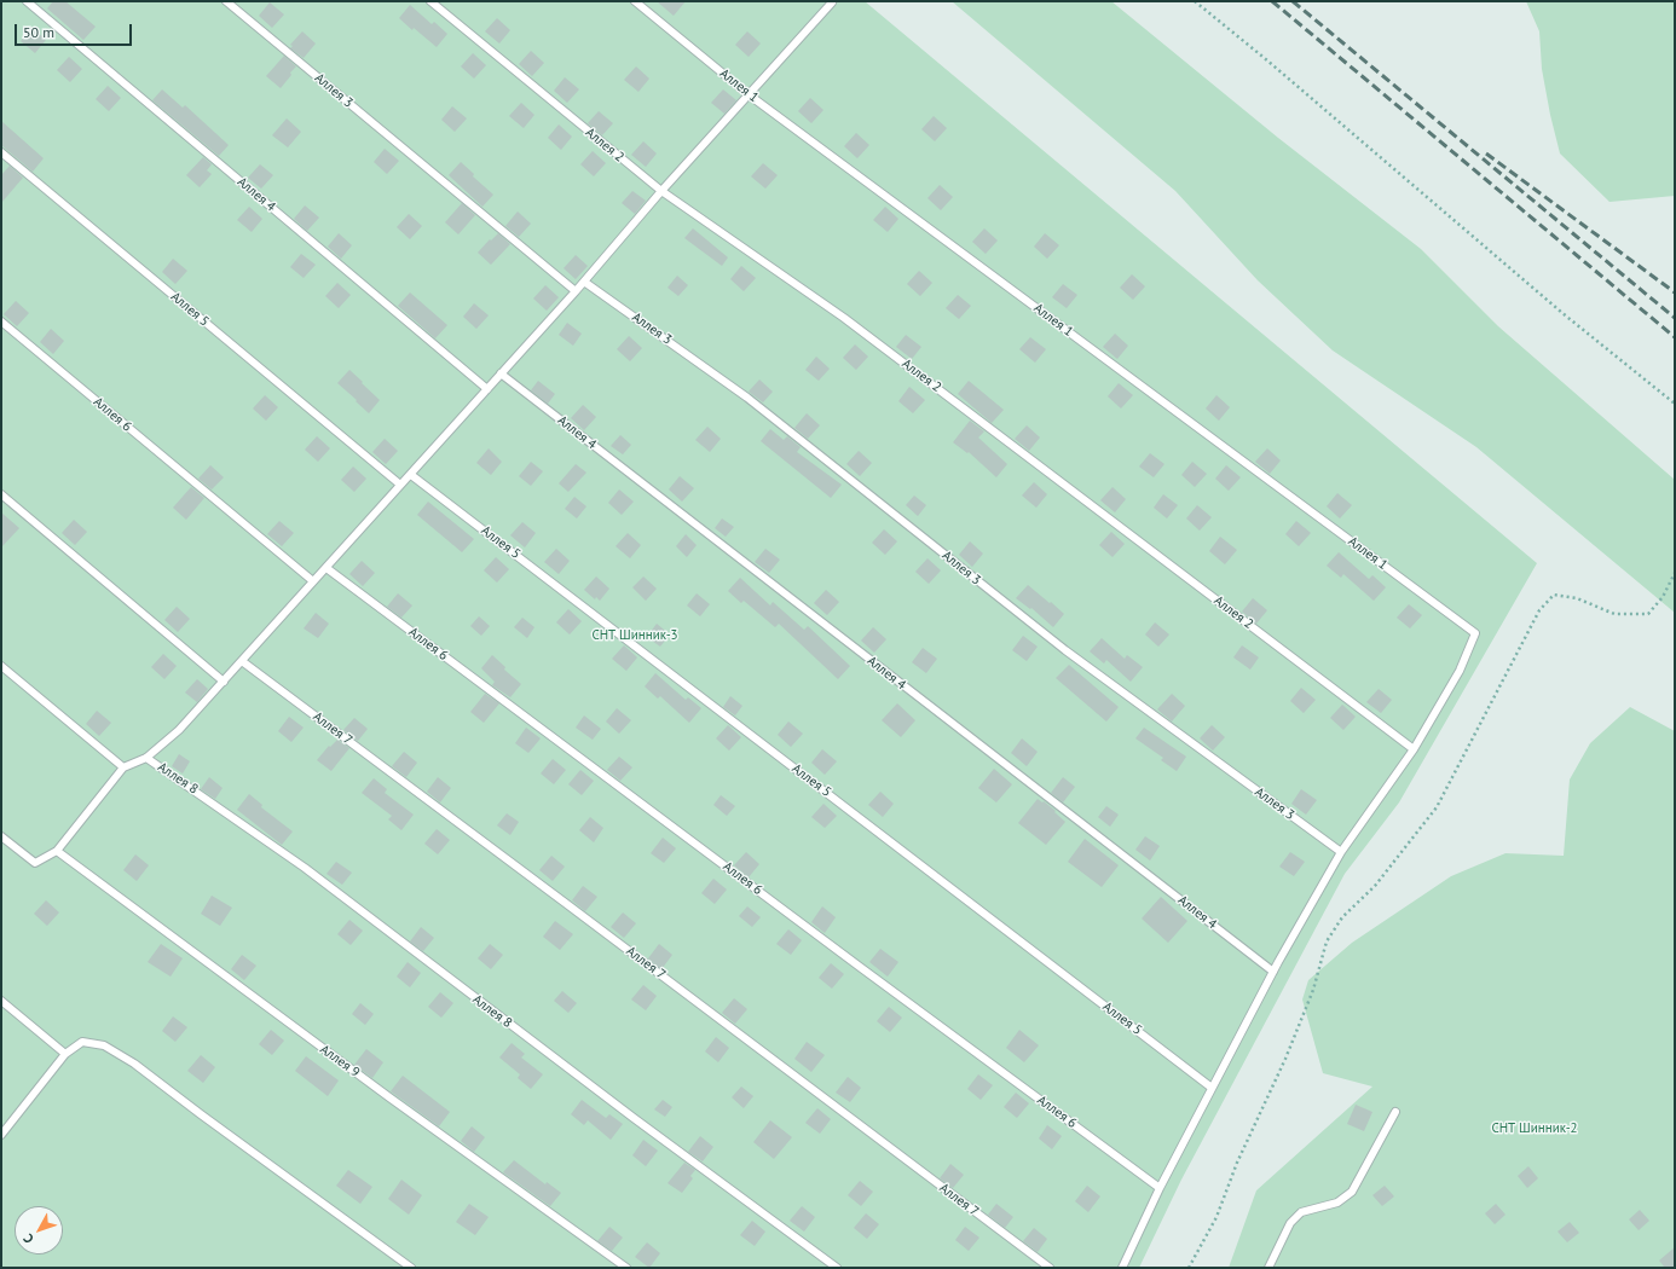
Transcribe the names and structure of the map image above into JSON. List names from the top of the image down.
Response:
{
  "streets": {
    "lane": [
      "Аллея 1",
      "Аллея 3",
      "Аллея 2",
      "Аллея 4",
      "Аллея 5",
      "Аллея 6",
      "Аллея 7",
      "Аллея 8",
      "Аллея 9"
    ]
  },
  "crossings": [
    ["Аллея 1", "Аллея 2"]
  ],
  "parks": ["СНТ Шинник-3", "СНТ Шинник-2"],
  "scale_bar": "50 m",
  "north": "bottom left"
}
